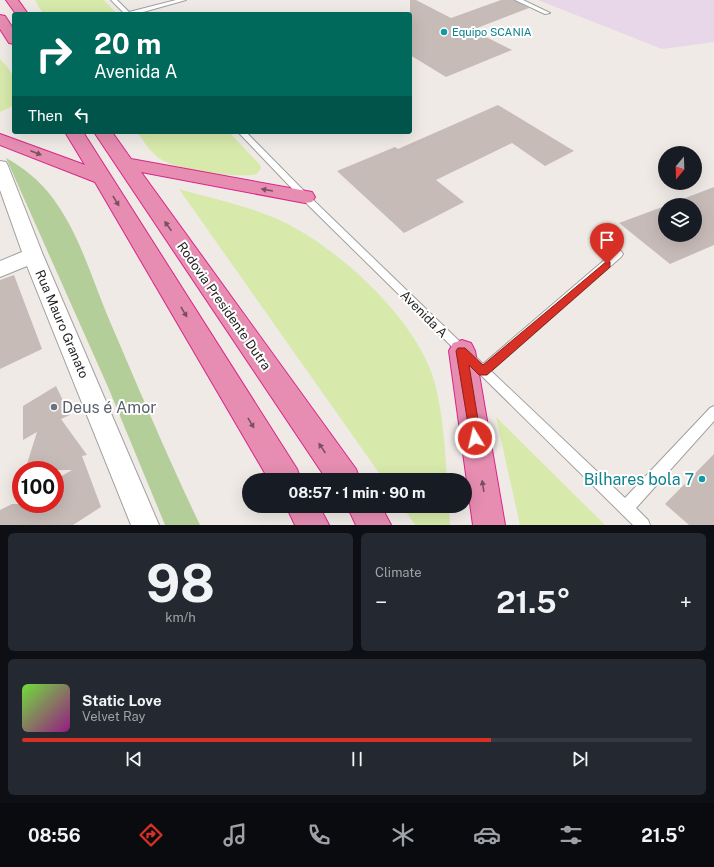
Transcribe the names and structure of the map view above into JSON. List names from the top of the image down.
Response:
{
  "streets": {
    "highway": ["Rodovia Presidente Dutra"],
    "street": ["Rua Mauro Granato"],
    "lane": ["Avenida A"]
  },
  "places": ["Equipo SCANIA", "Deus é Amor", "Bilhares bola 7"],
  "north": "bottom",
  "page": {
    "turn": ["20 m", "Avenida A"],
    "then": "Then",
    "limit": "100",
    "trip": "08:57 · 1 min · 90 m",
    "tile": [
      ["98", "km/h"],
      "Climate"
    ],
    "heat": ["−", "21.5°", "+"],
    "song": ["Static Love", "Velvet Ray"],
    "tabs": ["08:56", "21.5°"]
  }
}
